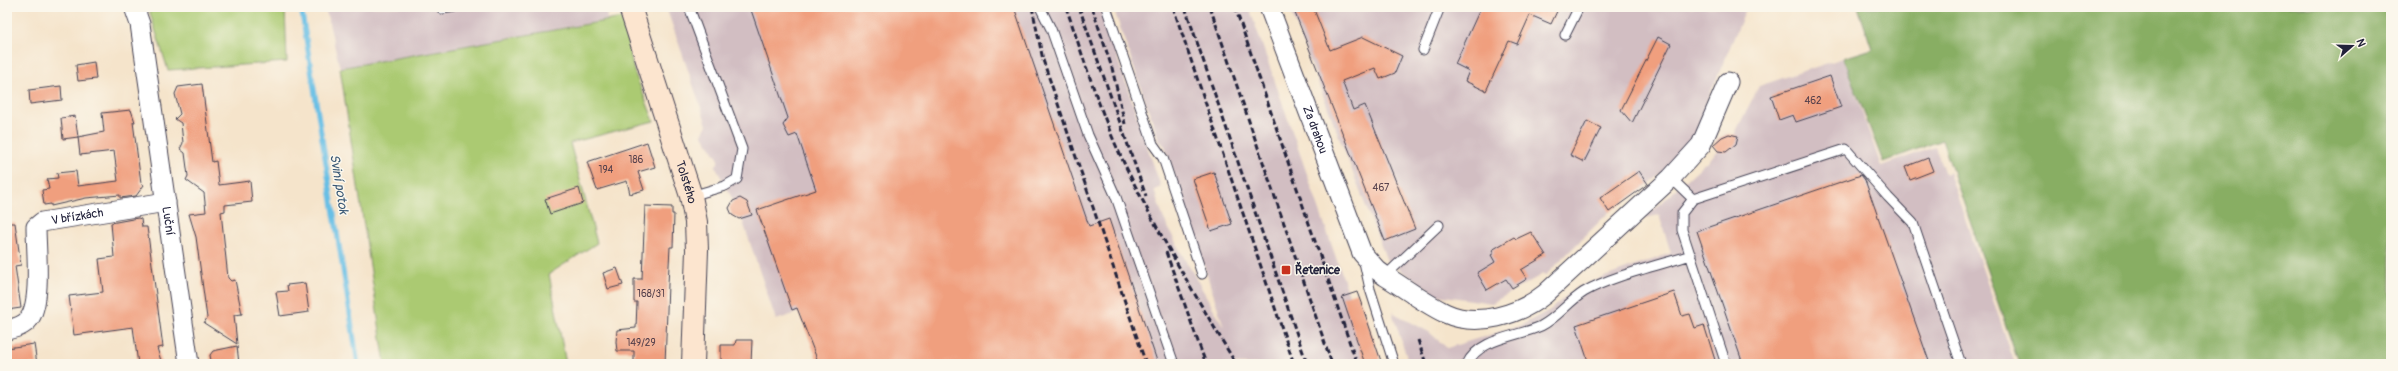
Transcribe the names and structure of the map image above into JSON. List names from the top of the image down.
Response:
{
  "streets": {
    "street": [
      "Za drahou",
      "Tolstého",
      "V břízkách",
      "Luční"
    ]
  },
  "crossings": [
    ["V břízkách", "Luční"]
  ],
  "water": ["Sviní potok"],
  "places": {
    "transit": ["Řetenice"]
  },
  "house_numbers": [
    "462",
    "186",
    "194",
    "467",
    "168/31",
    "149/29"
  ],
  "north": "right"
}
